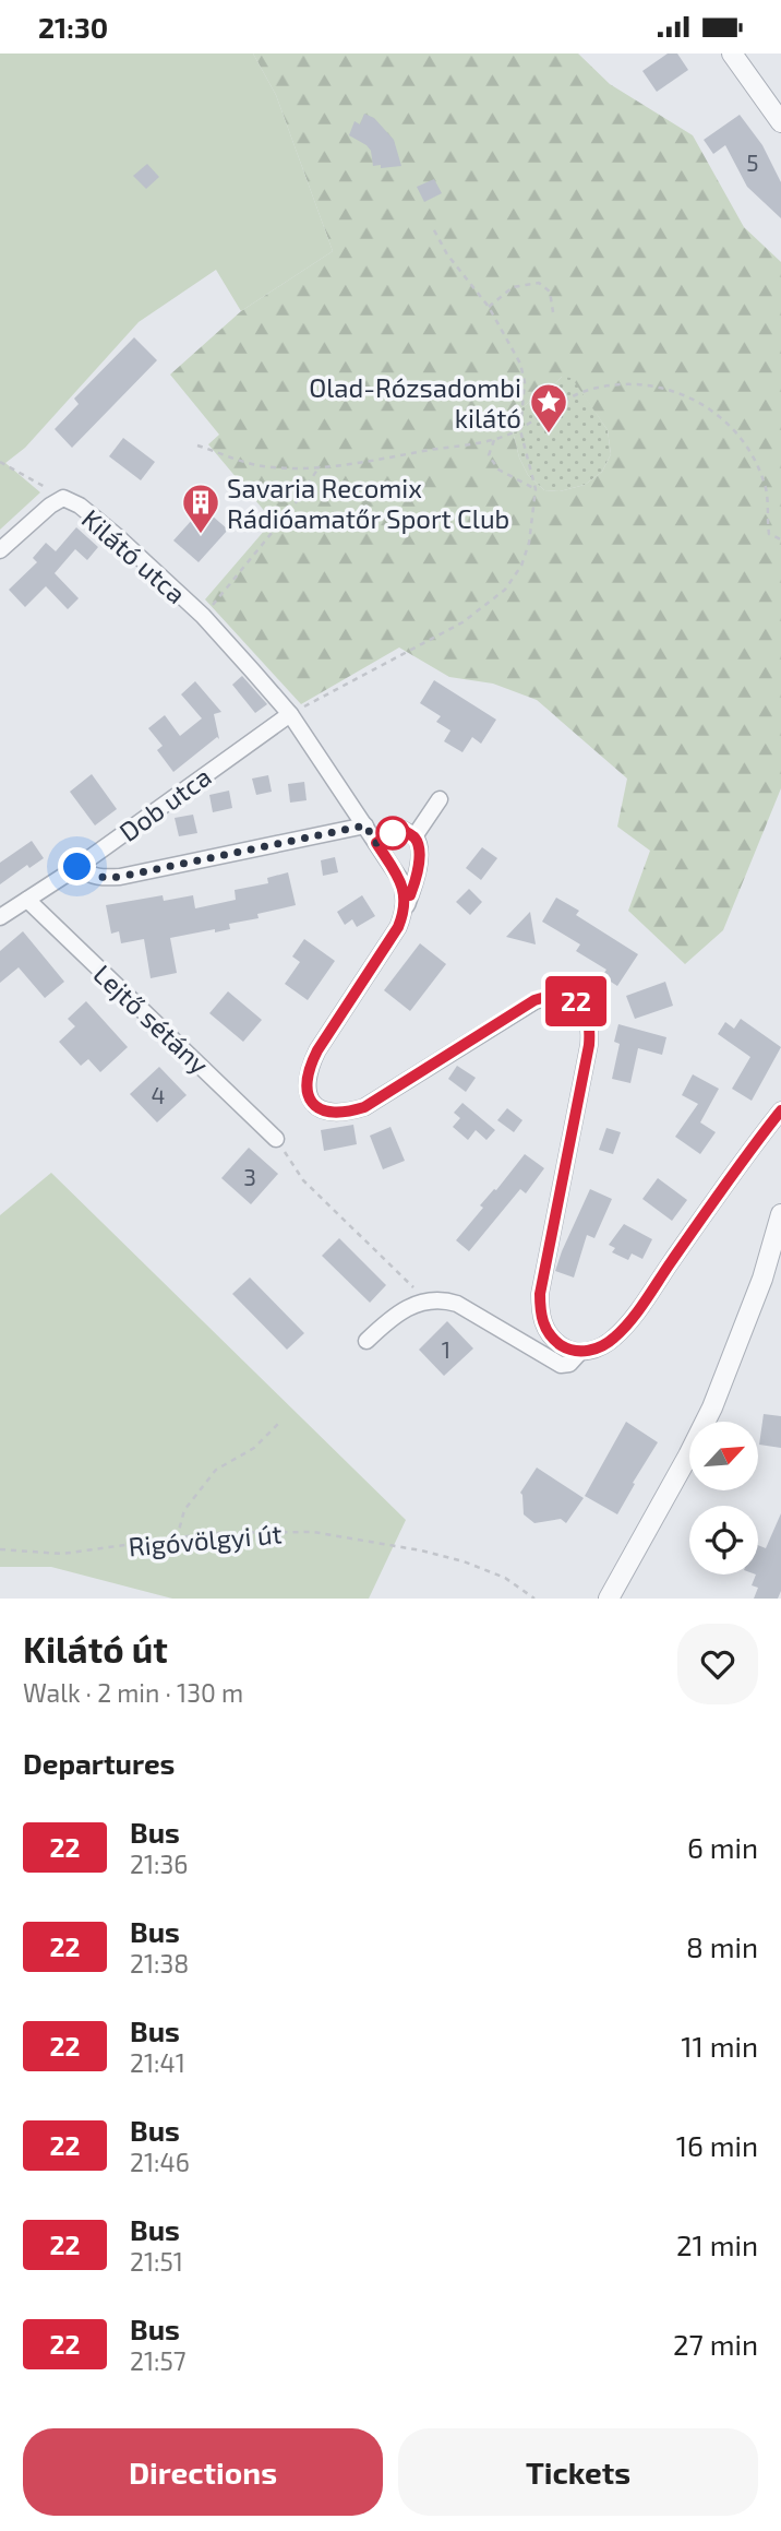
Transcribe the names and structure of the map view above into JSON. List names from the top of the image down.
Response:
{
  "streets": {
    "street": ["Kilátó utca", "Dob utca", "Lejtő sétány"],
    "path": ["Rigóvölgyi út"]
  },
  "crossings": [
    ["Kilátó utca", "Dob utca"],
    ["Dob utca", "Lejtő sétány"]
  ],
  "places": {
    "place": ["Olad-Rózsadombi kilátó"],
    "building": ["Savaria Recomix Rádióamatőr Sport Club"]
  },
  "lines": ["bus line 22"],
  "house_numbers": [
    "5",
    "4",
    "3",
    "1"
  ],
  "north": "top right",
  "page": {
    "status": "21:30",
    "on_map": "22",
    "heading": [
      ["Kilátó út", "Walk · 2 min · 130 m"],
      "Departures"
    ],
    "list": [
      {
        "mark": "22",
        "name": "Bus",
        "note": "21:36",
        "value": "6 min"
      },
      {
        "mark": "22",
        "name": "Bus",
        "note": "21:38",
        "value": "8 min"
      },
      {
        "mark": "22",
        "name": "Bus",
        "note": "21:41",
        "value": "11 min"
      },
      {
        "mark": "22",
        "name": "Bus",
        "note": "21:46",
        "value": "16 min"
      },
      {
        "mark": "22",
        "name": "Bus",
        "note": "21:51",
        "value": "21 min"
      },
      {
        "mark": "22",
        "name": "Bus",
        "note": "21:57",
        "value": "27 min"
      }
    ],
    "buttons": ["Directions", "Tickets"]
  }
}
